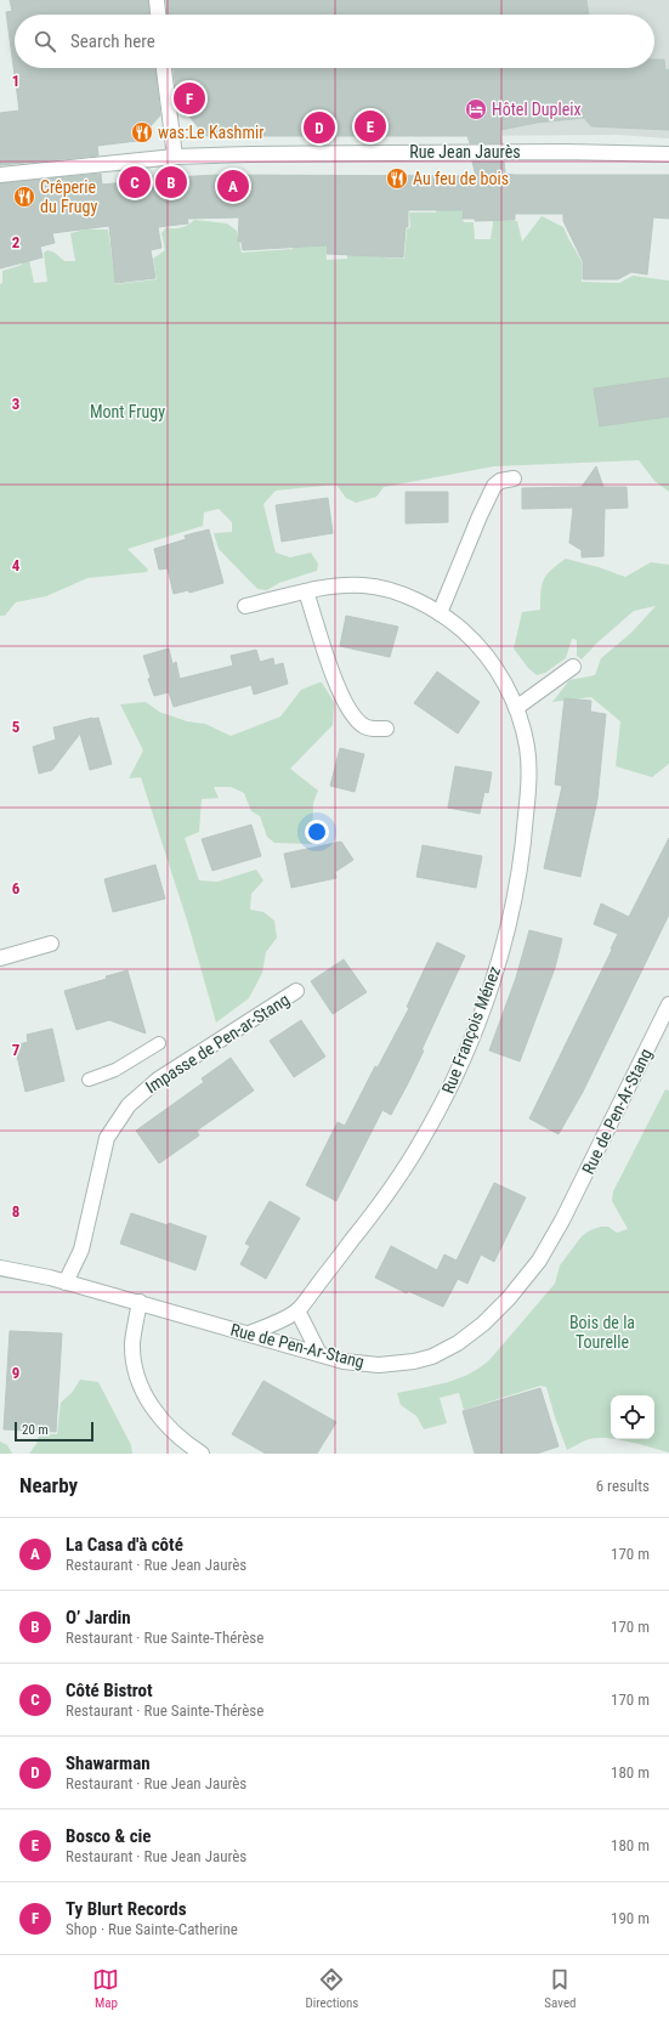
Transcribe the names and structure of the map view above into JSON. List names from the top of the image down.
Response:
{
  "streets": {
    "street": [
      "Rue Jean Jaurès",
      "Rue François Ménez",
      "Impasse de Pen-ar-Stang",
      "Rue de Pen-Ar-Stang"
    ]
  },
  "crossings": [
    ["Rue François Ménez", "Rue de Pen-Ar-Stang"],
    ["Impasse de Pen-ar-Stang", "Rue de Pen-Ar-Stang"]
  ],
  "parks": ["Mont Frugy", "Bois de la Tourelle"],
  "places": {
    "hotel": ["Hôtel Dupleix"],
    "restaurant": ["was:Le Kashmir", "Au feu de bois", "Crêperie du Frugy"]
  },
  "scale_bar": "20 m",
  "page": {
    "search": "Search here",
    "pins": [
      "F",
      "E",
      "D",
      "B",
      "C",
      "A"
    ],
    "scale": "20 m",
    "heading": ["Nearby", "6 results"],
    "list": [
      {
        "mark": "A",
        "name": "La Casa d'à côté",
        "note": "Restaurant · Rue Jean Jaurès",
        "value": "170 m"
      },
      {
        "mark": "B",
        "name": "O’ Jardin",
        "note": "Restaurant · Rue Sainte-Thérèse",
        "value": "170 m"
      },
      {
        "mark": "C",
        "name": "Côté Bistrot",
        "note": "Restaurant · Rue Sainte-Thérèse",
        "value": "170 m"
      },
      {
        "mark": "D",
        "name": "Shawarman",
        "note": "Restaurant · Rue Jean Jaurès",
        "value": "180 m"
      },
      {
        "mark": "E",
        "name": "Bosco & cie",
        "note": "Restaurant · Rue Jean Jaurès",
        "value": "180 m"
      },
      {
        "mark": "F",
        "name": "Ty Blurt Records",
        "note": "Shop · Rue Sainte-Catherine",
        "value": "190 m"
      }
    ],
    "nav": ["Map", "Directions", "Saved"]
  },
  "grid": {
    "rows": [
      "1",
      "2",
      "3",
      "4",
      "5",
      "6",
      "7",
      "8",
      "9"
    ]
  }
}
